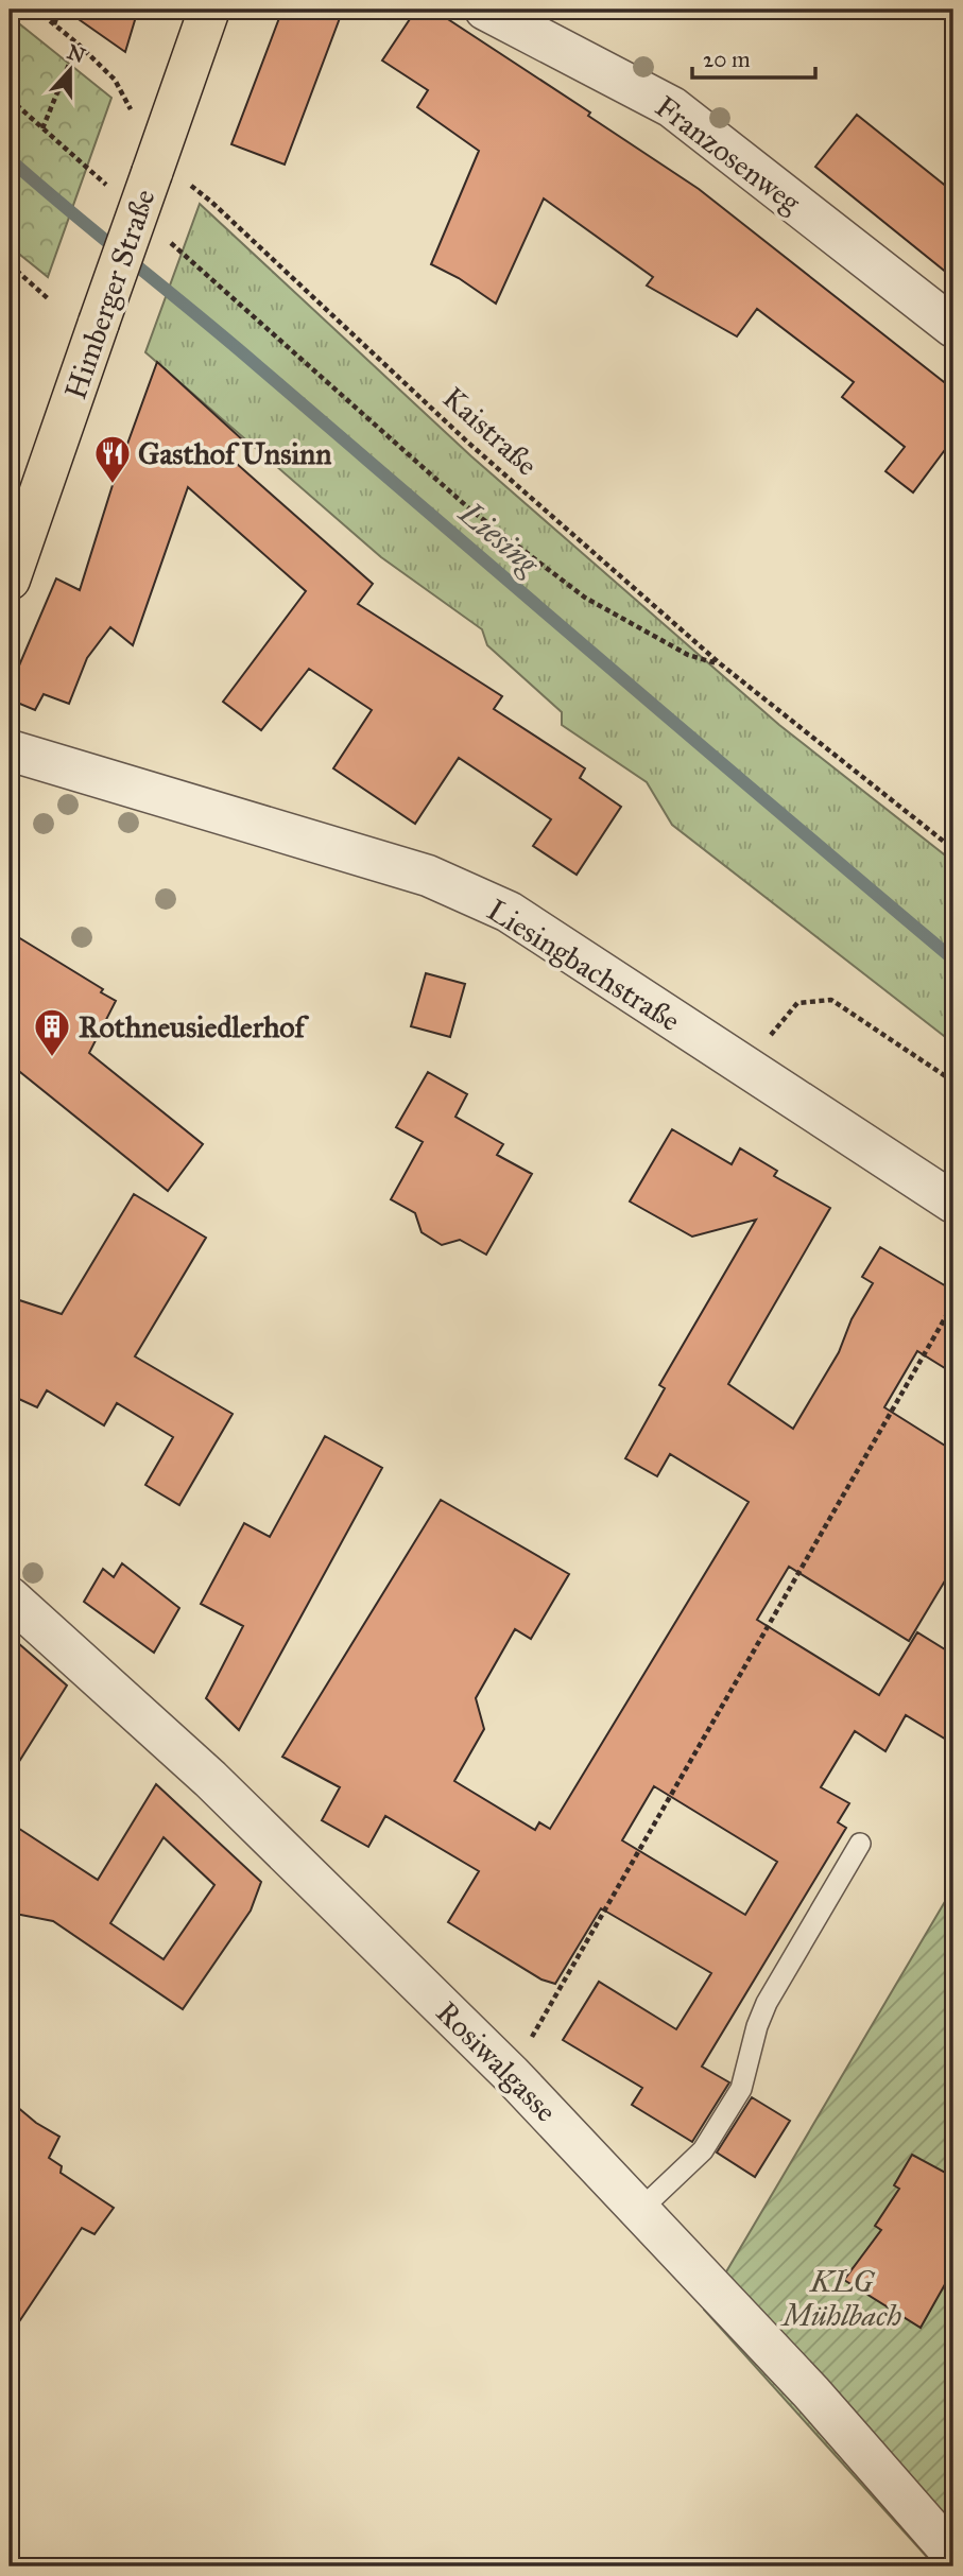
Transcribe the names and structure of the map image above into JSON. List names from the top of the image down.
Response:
{
  "streets": {
    "main road": ["Himberger Straße"],
    "street": ["Franzosenweg", "Liesingbachstraße", "Rosiwalgasse"],
    "path": ["Kaistraße"]
  },
  "crossings": [
    ["Himberger Straße", "Kaistraße"]
  ],
  "water": ["Liesing"],
  "parks": ["KLG Mühlbach"],
  "places": {
    "restaurant": ["Gasthof Unsinn"],
    "building": ["Rothneusiedlerhof"]
  },
  "scale_bar": "20 m",
  "north": "top"
}
